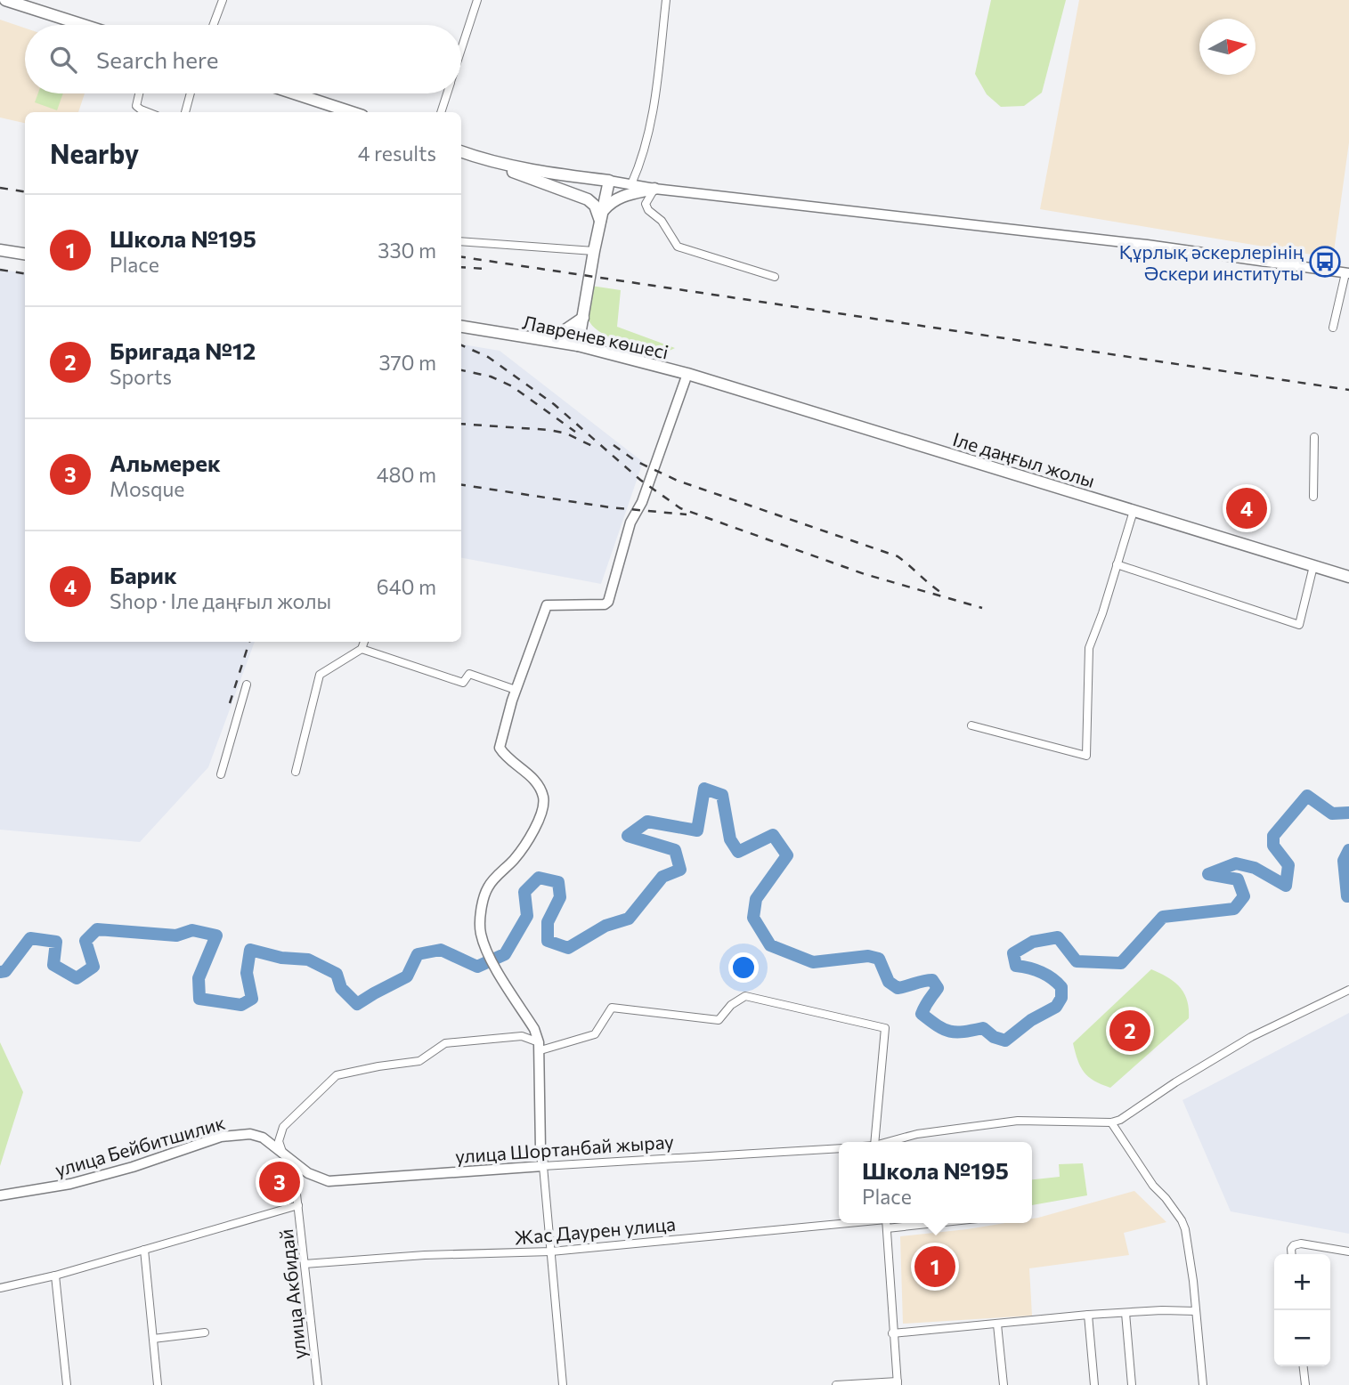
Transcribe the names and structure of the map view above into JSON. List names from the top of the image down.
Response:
{
  "streets": {
    "main road": ["Лавренев көшесі", "Іле даңғыл жолы"],
    "street": [
      "улица Бейбитшилик",
      "улица Шортанбай жырау",
      "Жас Даурен улица",
      "улица Акбидай"
    ]
  },
  "crossings": [
    ["Лавренев көшесі", "Іле даңғыл жолы"],
    ["улица Бейбитшилик", "улица Шортанбай жырау"],
    ["улица Бейбитшилик", "улица Акбидай"],
    ["улица Шортанбай жырау", "улица Акбидай"],
    ["Жас Даурен улица", "улица Акбидай"]
  ],
  "places": {
    "bus stop": ["Құрлық әскерлерінің Әскери институты"]
  },
  "north": "right",
  "page": {
    "search": "Search here",
    "heading": ["Nearby", "4 results"],
    "list": [
      {
        "mark": "1",
        "name": "Школа №195",
        "note": "Place",
        "value": "330 m"
      },
      {
        "mark": "2",
        "name": "Бригада №12",
        "note": "Sports",
        "value": "370 m"
      },
      {
        "mark": "3",
        "name": "Альмерек",
        "note": "Mosque",
        "value": "480 m"
      },
      {
        "mark": "4",
        "name": "Барик",
        "note": "Shop · Іле даңғыл жолы",
        "value": "640 m"
      }
    ],
    "pins": [
      "4",
      "2",
      "3",
      "1"
    ],
    "popup": ["Школа №195", "Place"],
    "map_buttons": ["+", "−"]
  }
}
